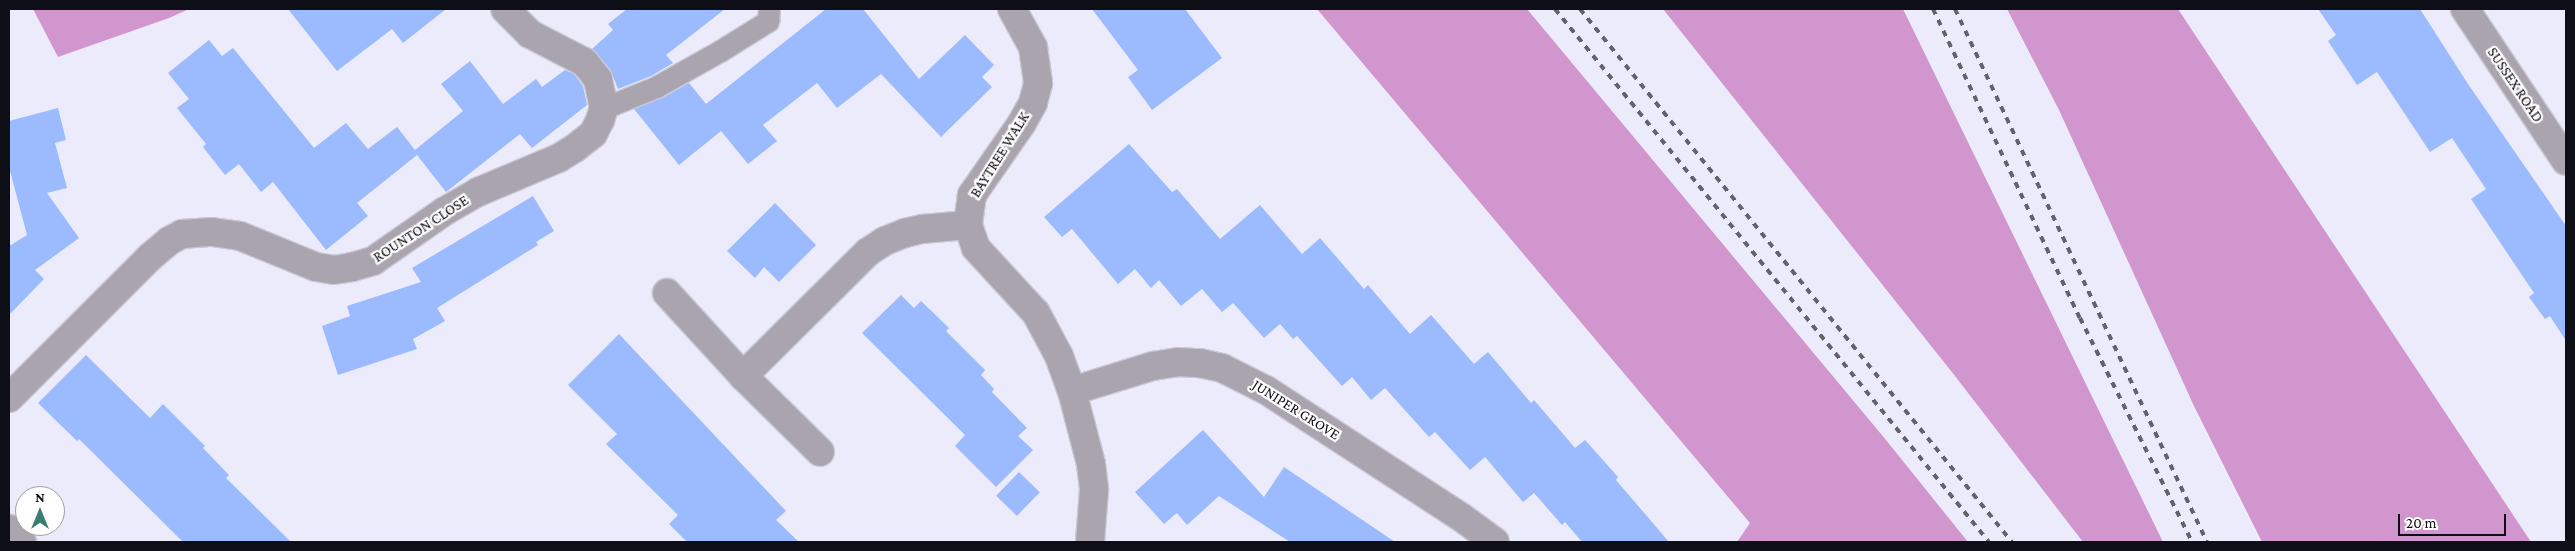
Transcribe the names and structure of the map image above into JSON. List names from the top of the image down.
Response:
{
  "streets": {
    "street": [
      "SUSSEX ROAD",
      "BAYTREE WALK",
      "ROUNTON CLOSE",
      "JUNIPER GROVE"
    ]
  },
  "crossings": [
    ["BAYTREE WALK", "JUNIPER GROVE"]
  ],
  "scale_bar": "20 m",
  "north": "top"
}
